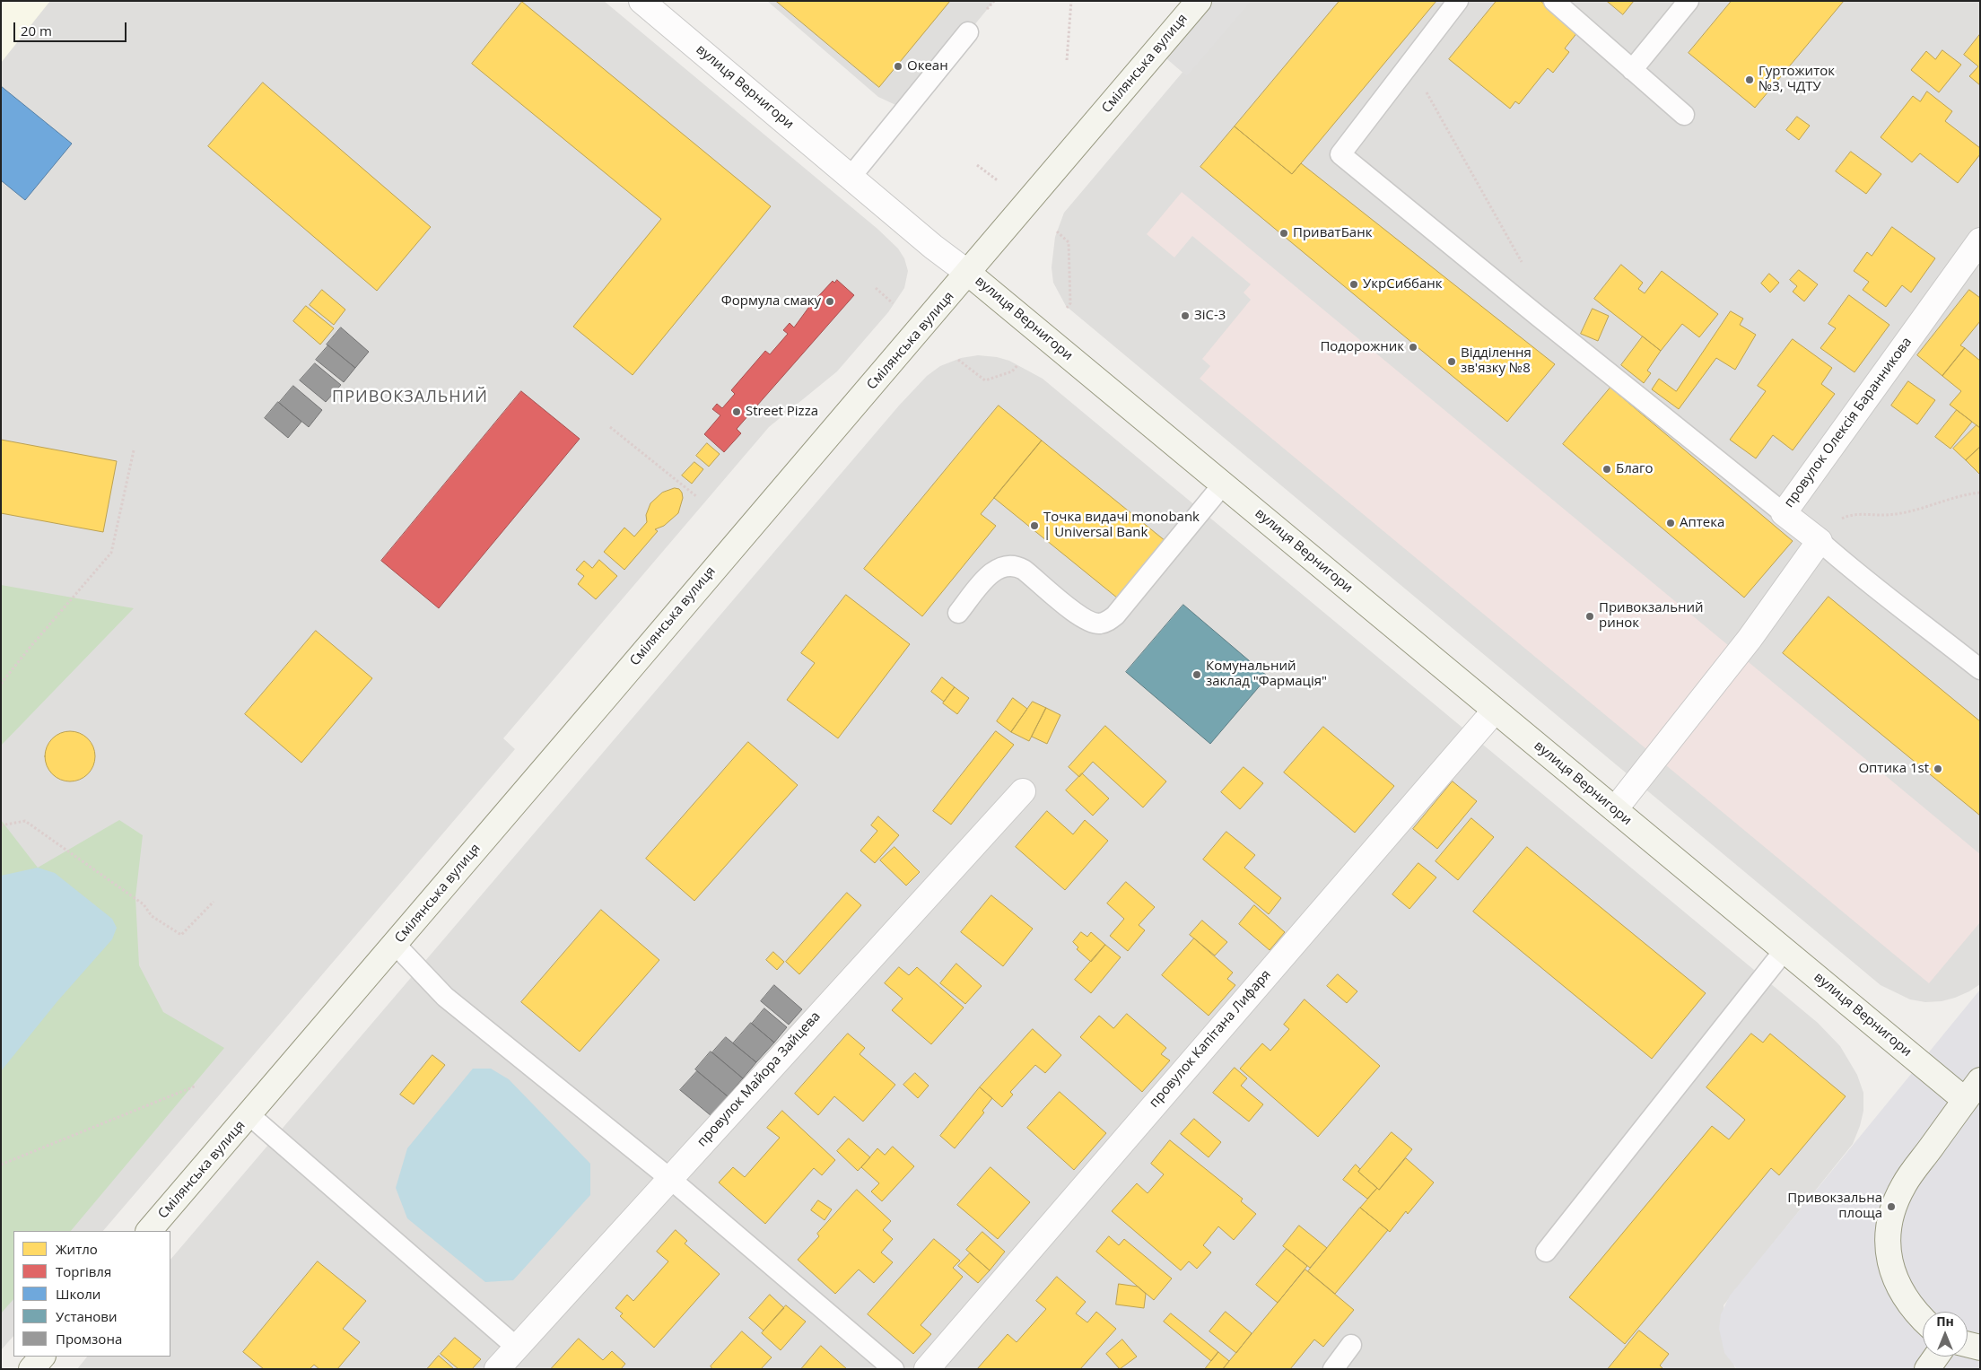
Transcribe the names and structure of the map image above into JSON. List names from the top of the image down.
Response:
{
  "streets": {
    "street": [
      "Смілянська вулиця",
      "вулиця Вернигори",
      "провулок Олексія Баранникова",
      "провулок Капітана Лифаря",
      "провулок Майора Зайцева"
    ]
  },
  "crossings": [
    ["Смілянська вулиця", "вулиця Вернигори"],
    ["вулиця Вернигори", "провулок Капітана Лифаря"]
  ],
  "districts": ["ПРИВОКЗАЛЬНИЙ"],
  "places": [
    "Океан",
    "Гуртожиток №3, ЧДТУ",
    "ПриватБанк",
    "УкрСиббанк",
    "Формула смаку",
    "ЗіС-3",
    "Подорожник",
    "Відділення зв'язку №8",
    "Street Pizza",
    "Благо",
    "Аптека",
    "Точка видачі monobank | Universal Bank",
    "Привокзальний ринок",
    "Комунальний заклад \"Фармація\"",
    "Оптика 1st",
    "Привокзальна площа"
  ],
  "legend": [
    "Житло",
    "Торгівля",
    "Школи",
    "Установи",
    "Промзона"
  ],
  "scale_bar": "20 m",
  "north": "top"
}
